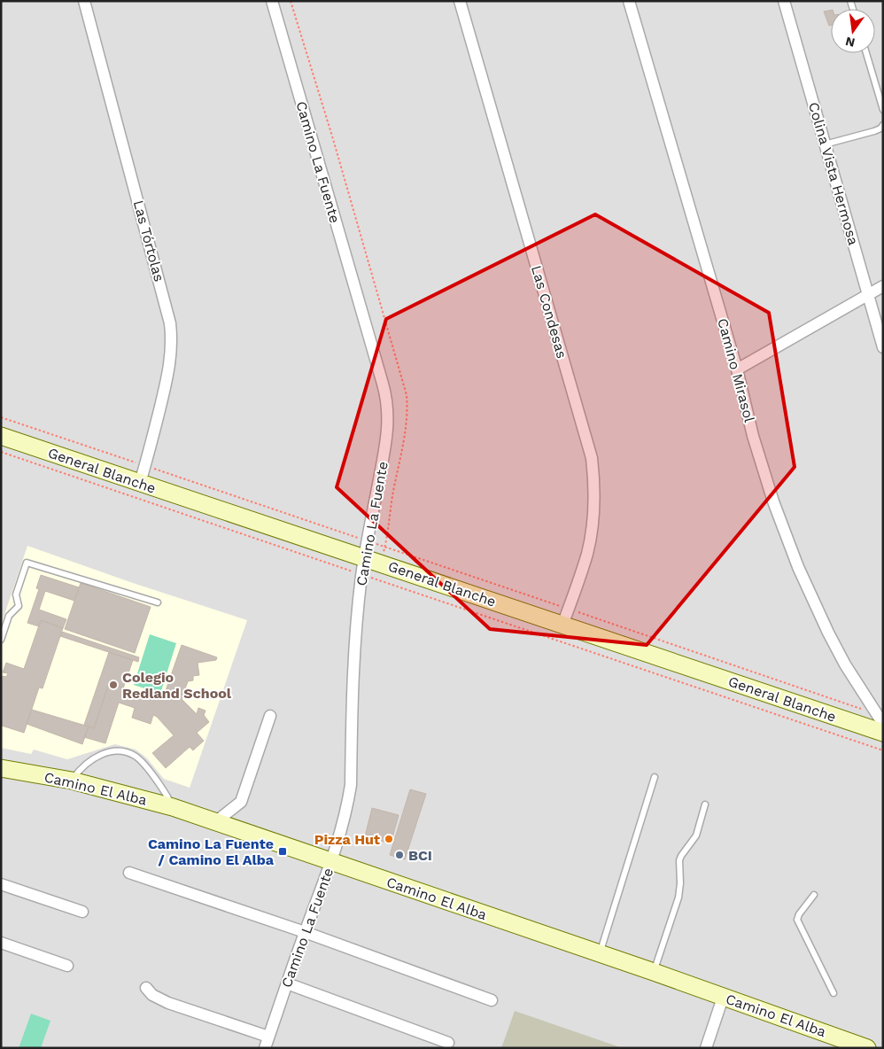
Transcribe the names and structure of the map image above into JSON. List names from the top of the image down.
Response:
{
  "streets": {
    "main road": ["General Blanche", "Camino El Alba"],
    "street": [
      "Camino La Fuente",
      "Colina Vista Hermosa",
      "Las Tórtolas",
      "Las Condesas",
      "Camino Mirasol"
    ]
  },
  "crossings": [
    ["Camino La Fuente", "General Blanche"],
    ["Camino La Fuente", "Camino El Alba"],
    ["Las Tórtolas", "General Blanche"],
    ["Las Condesas", "General Blanche"]
  ],
  "places": {
    "other": ["Colegio Redland School", "Pizza Hut", "BCI"],
    "transit": ["Camino La Fuente / Camino El Alba"]
  },
  "north": "bottom"
}
